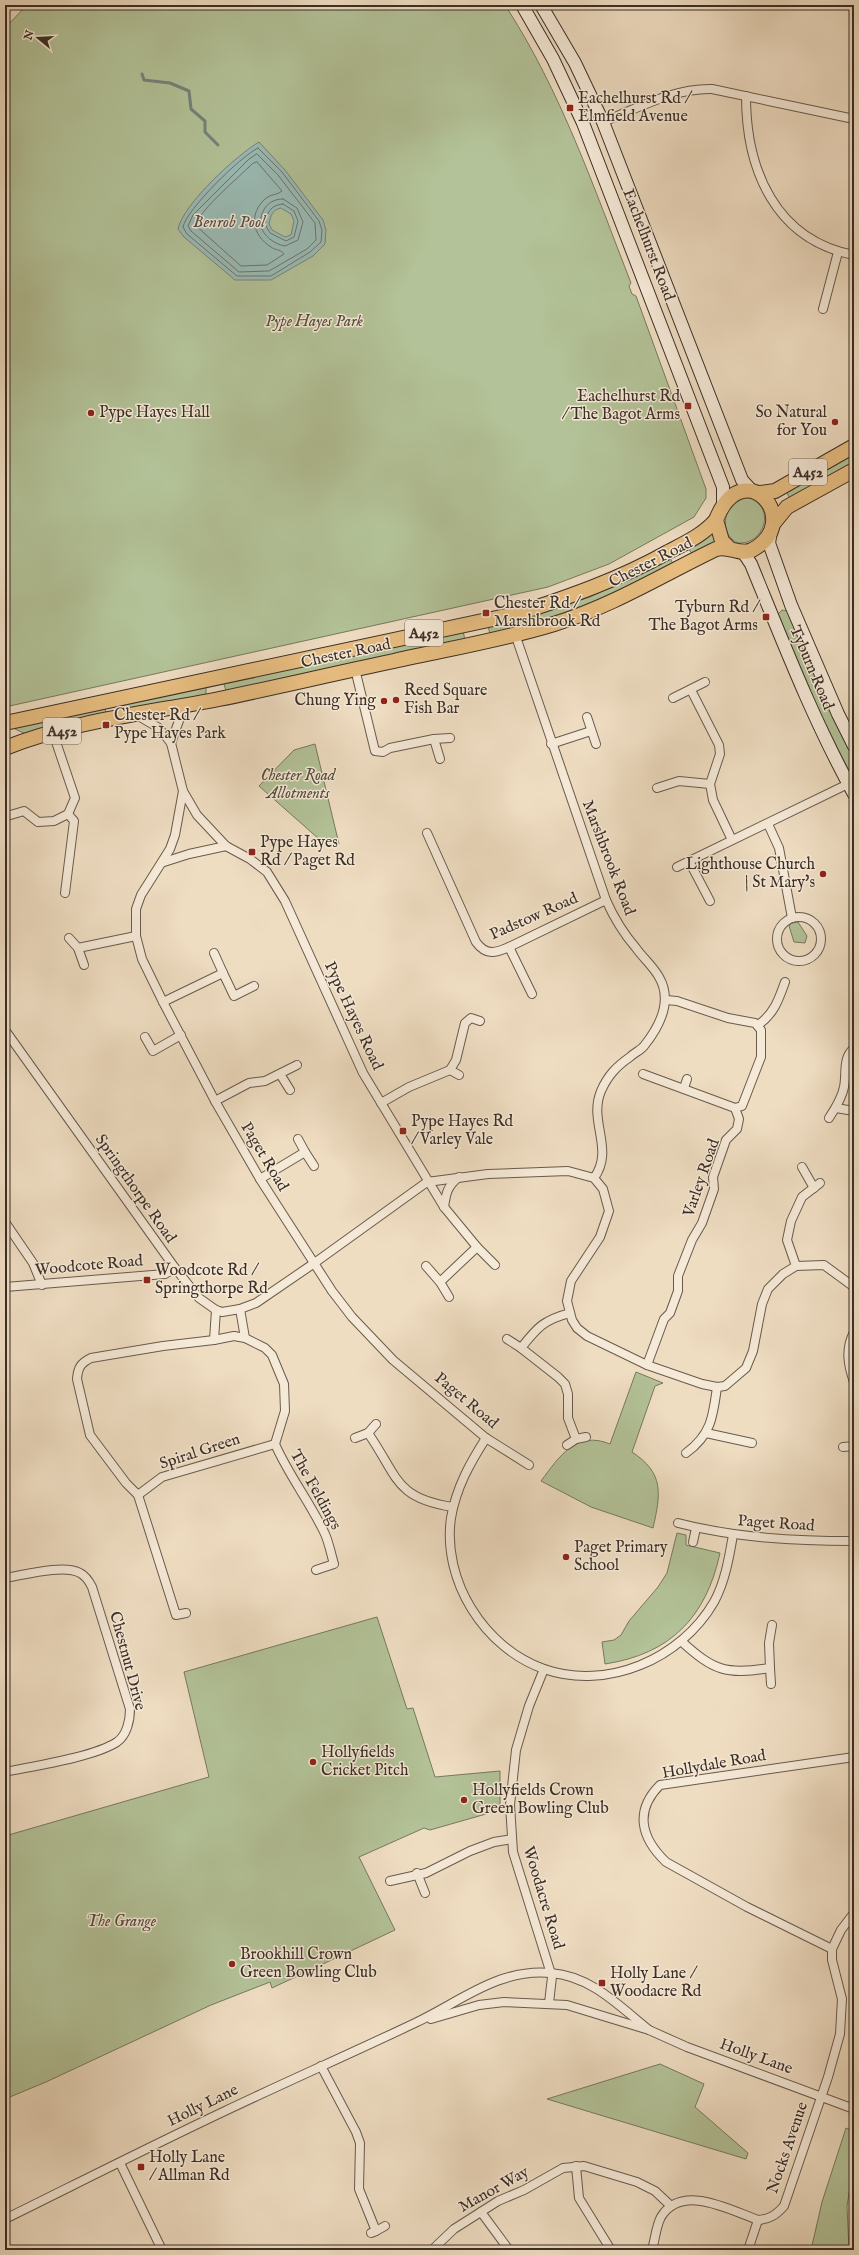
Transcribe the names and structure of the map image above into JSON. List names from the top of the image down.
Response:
{
  "streets": {
    "highway": ["A452", "Chester Road"],
    "main road": ["Eachelhurst Road", "Tyburn Road"],
    "street": [
      "Marshbrook Road",
      "Padstow Road",
      "Pype Hayes Road",
      "Paget Road",
      "Varley Road",
      "Springthorpe Road",
      "Woodcote Road",
      "Spiral Green",
      "The Feldings",
      "Chestnut Drive",
      "Hollydale Road",
      "Woodacre Road",
      "Holly Lane",
      "Nocks Avenue",
      "Manor Way"
    ]
  },
  "crossings": [
    ["Eachelhurst Road", "A452"],
    ["Eachelhurst Road", "Chester Road"],
    ["Eachelhurst Road", "Tyburn Road"],
    ["A452", "Chester Road"],
    ["A452", "Tyburn Road"],
    ["Chester Road", "Tyburn Road"],
    ["Chester Road", "Marshbrook Road"],
    ["Chester Road", "Pype Hayes Road"],
    ["Marshbrook Road", "Padstow Road"],
    ["Pype Hayes Road", "Paget Road"],
    ["Springthorpe Road", "Woodcote Road"],
    ["Spiral Green", "The Feldings"],
    ["Woodacre Road", "Holly Lane"],
    ["Holly Lane", "Nocks Avenue"]
  ],
  "water": ["Benrob Pool"],
  "parks": ["Pype Hayes Park", "Chester Road Allotments", "The Grange"],
  "places": {
    "transit": [
      "Eachelhurst Rd / Elmfield Avenue",
      "Eachelhurst Rd / The Bagot Arms",
      "Chester Rd / Marshbrook Rd",
      "Tyburn Rd / The Bagot Arms",
      "Chester Rd / Pype Hayes Park",
      "Pype Hayes Rd / Paget Rd",
      "Pype Hayes Rd / Varley Vale",
      "Woodcote Rd / Springthorpe Rd",
      "Holly Lane / Woodacre Rd",
      "Holly Lane / Allman Rd"
    ],
    "other": [
      "Pype Hayes Hall",
      "So Natural for You",
      "Reed Square Fish Bar",
      "Chung Ying",
      "Lighthouse Church | St Mary's",
      "Paget Primary School",
      "Hollyfields Cricket Pitch",
      "Hollyfields Crown Green Bowling Club",
      "Brookhill Crown Green Bowling Club"
    ]
  },
  "north": "left"
}
